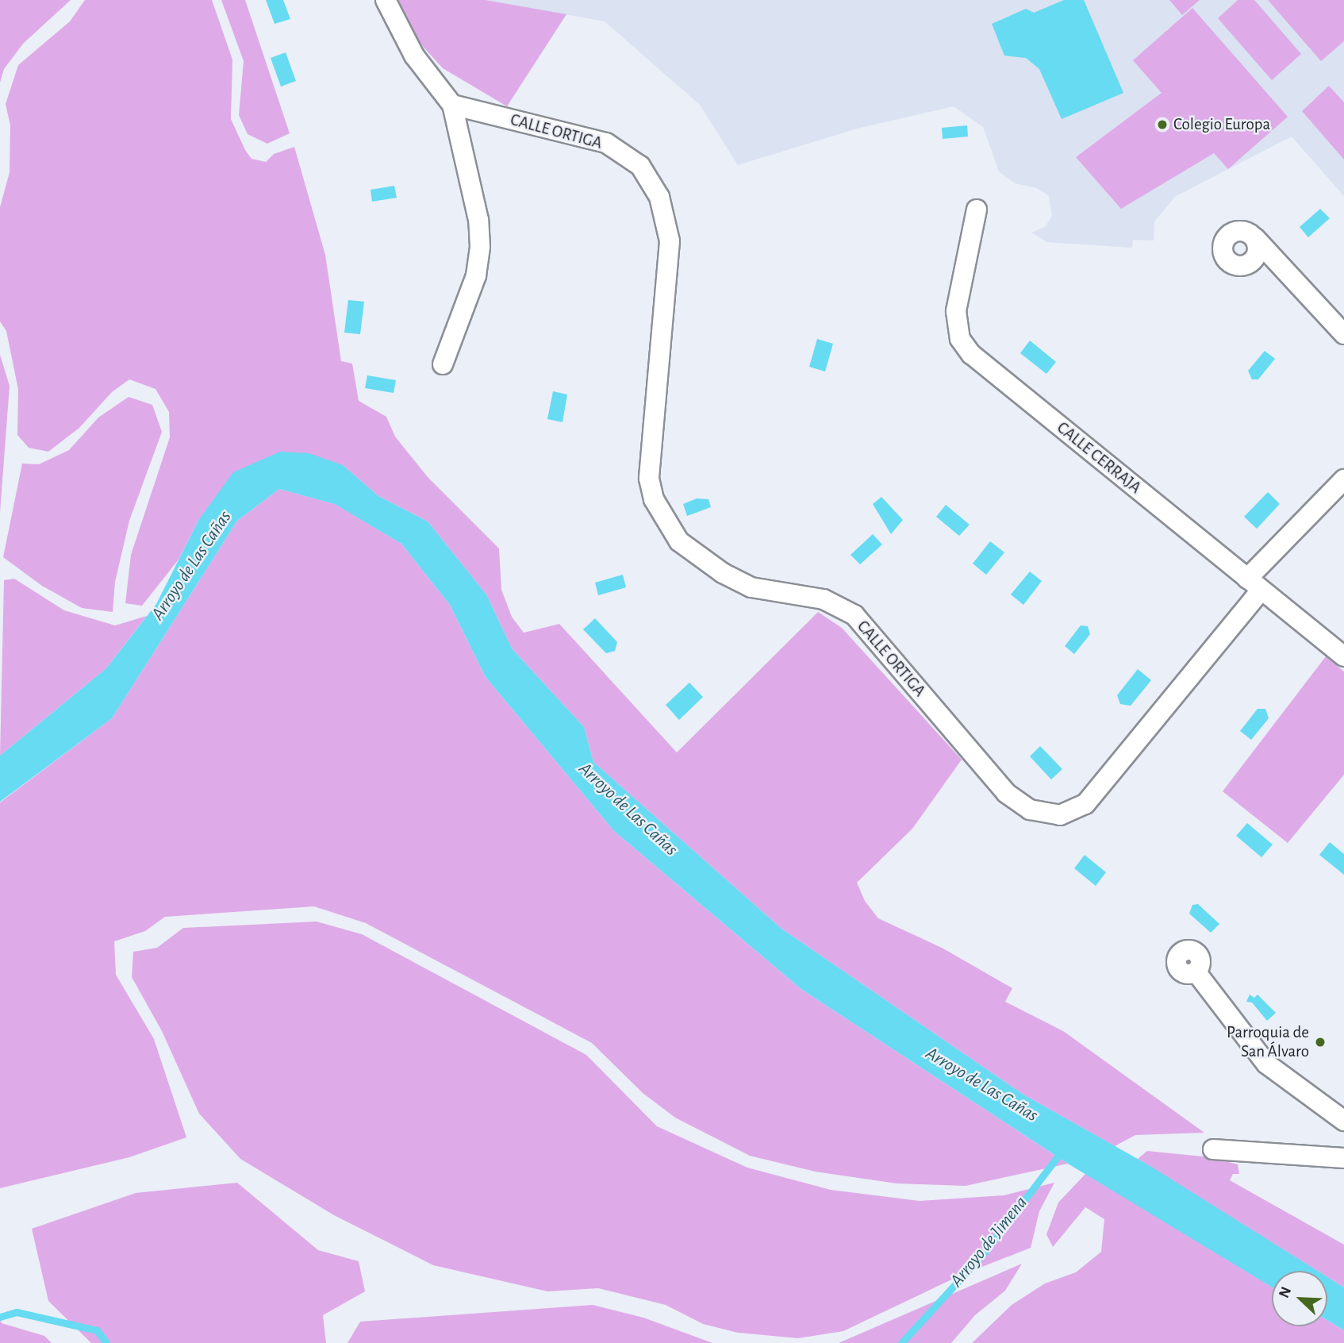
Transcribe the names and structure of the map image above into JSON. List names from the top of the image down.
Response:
{
  "streets": {
    "street": ["CALLE ORTIGA", "CALLE CERRAJA"]
  },
  "crossings": [
    ["CALLE ORTIGA", "CALLE CERRAJA"]
  ],
  "water": ["Arroyo de Las Cañas", "Arroyo de Jimena"],
  "places": ["Colegio Europa", "Parroquia de San Álvaro"],
  "north": "top left"
}
